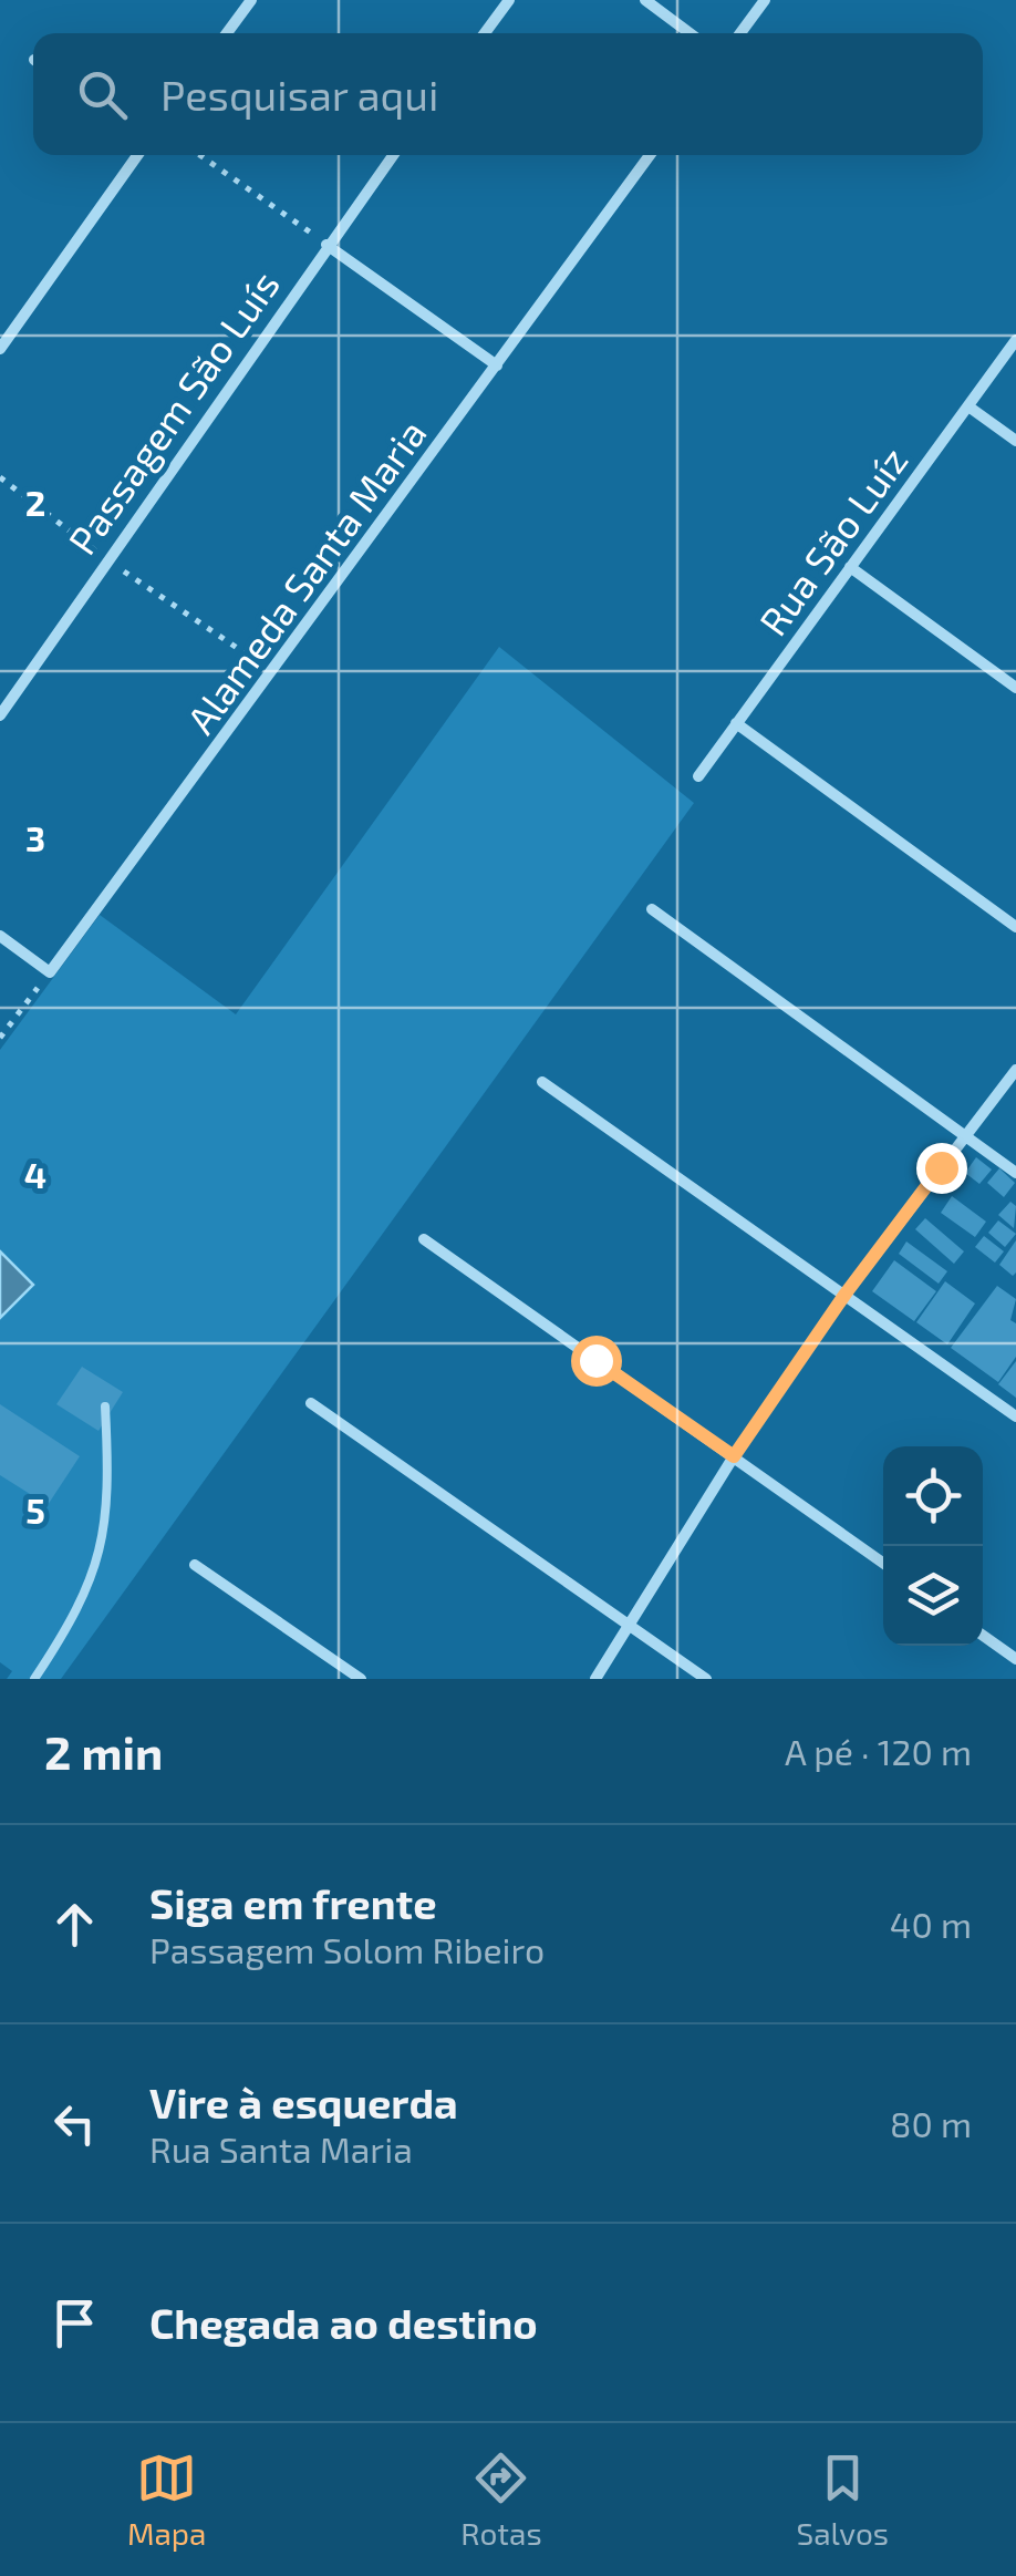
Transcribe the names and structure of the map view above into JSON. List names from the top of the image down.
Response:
{
  "streets": {
    "street": ["Passagem São Luís", "Rua São Luíz", "Alameda Santa Maria"]
  },
  "page": {
    "search": "Pesquisar aqui",
    "heading": ["2 min", "A pé · 120 m"],
    "list": [
      ["Siga em frente", "Passagem Solom Ribeiro", "40 m"],
      ["Vire à esquerda", "Rua Santa Maria", "80 m"],
      "Chegada ao destino"
    ],
    "nav": ["Mapa", "Rotas", "Salvos"]
  },
  "grid": {
    "rows": [
      "2",
      "3",
      "4",
      "5"
    ]
  }
}
